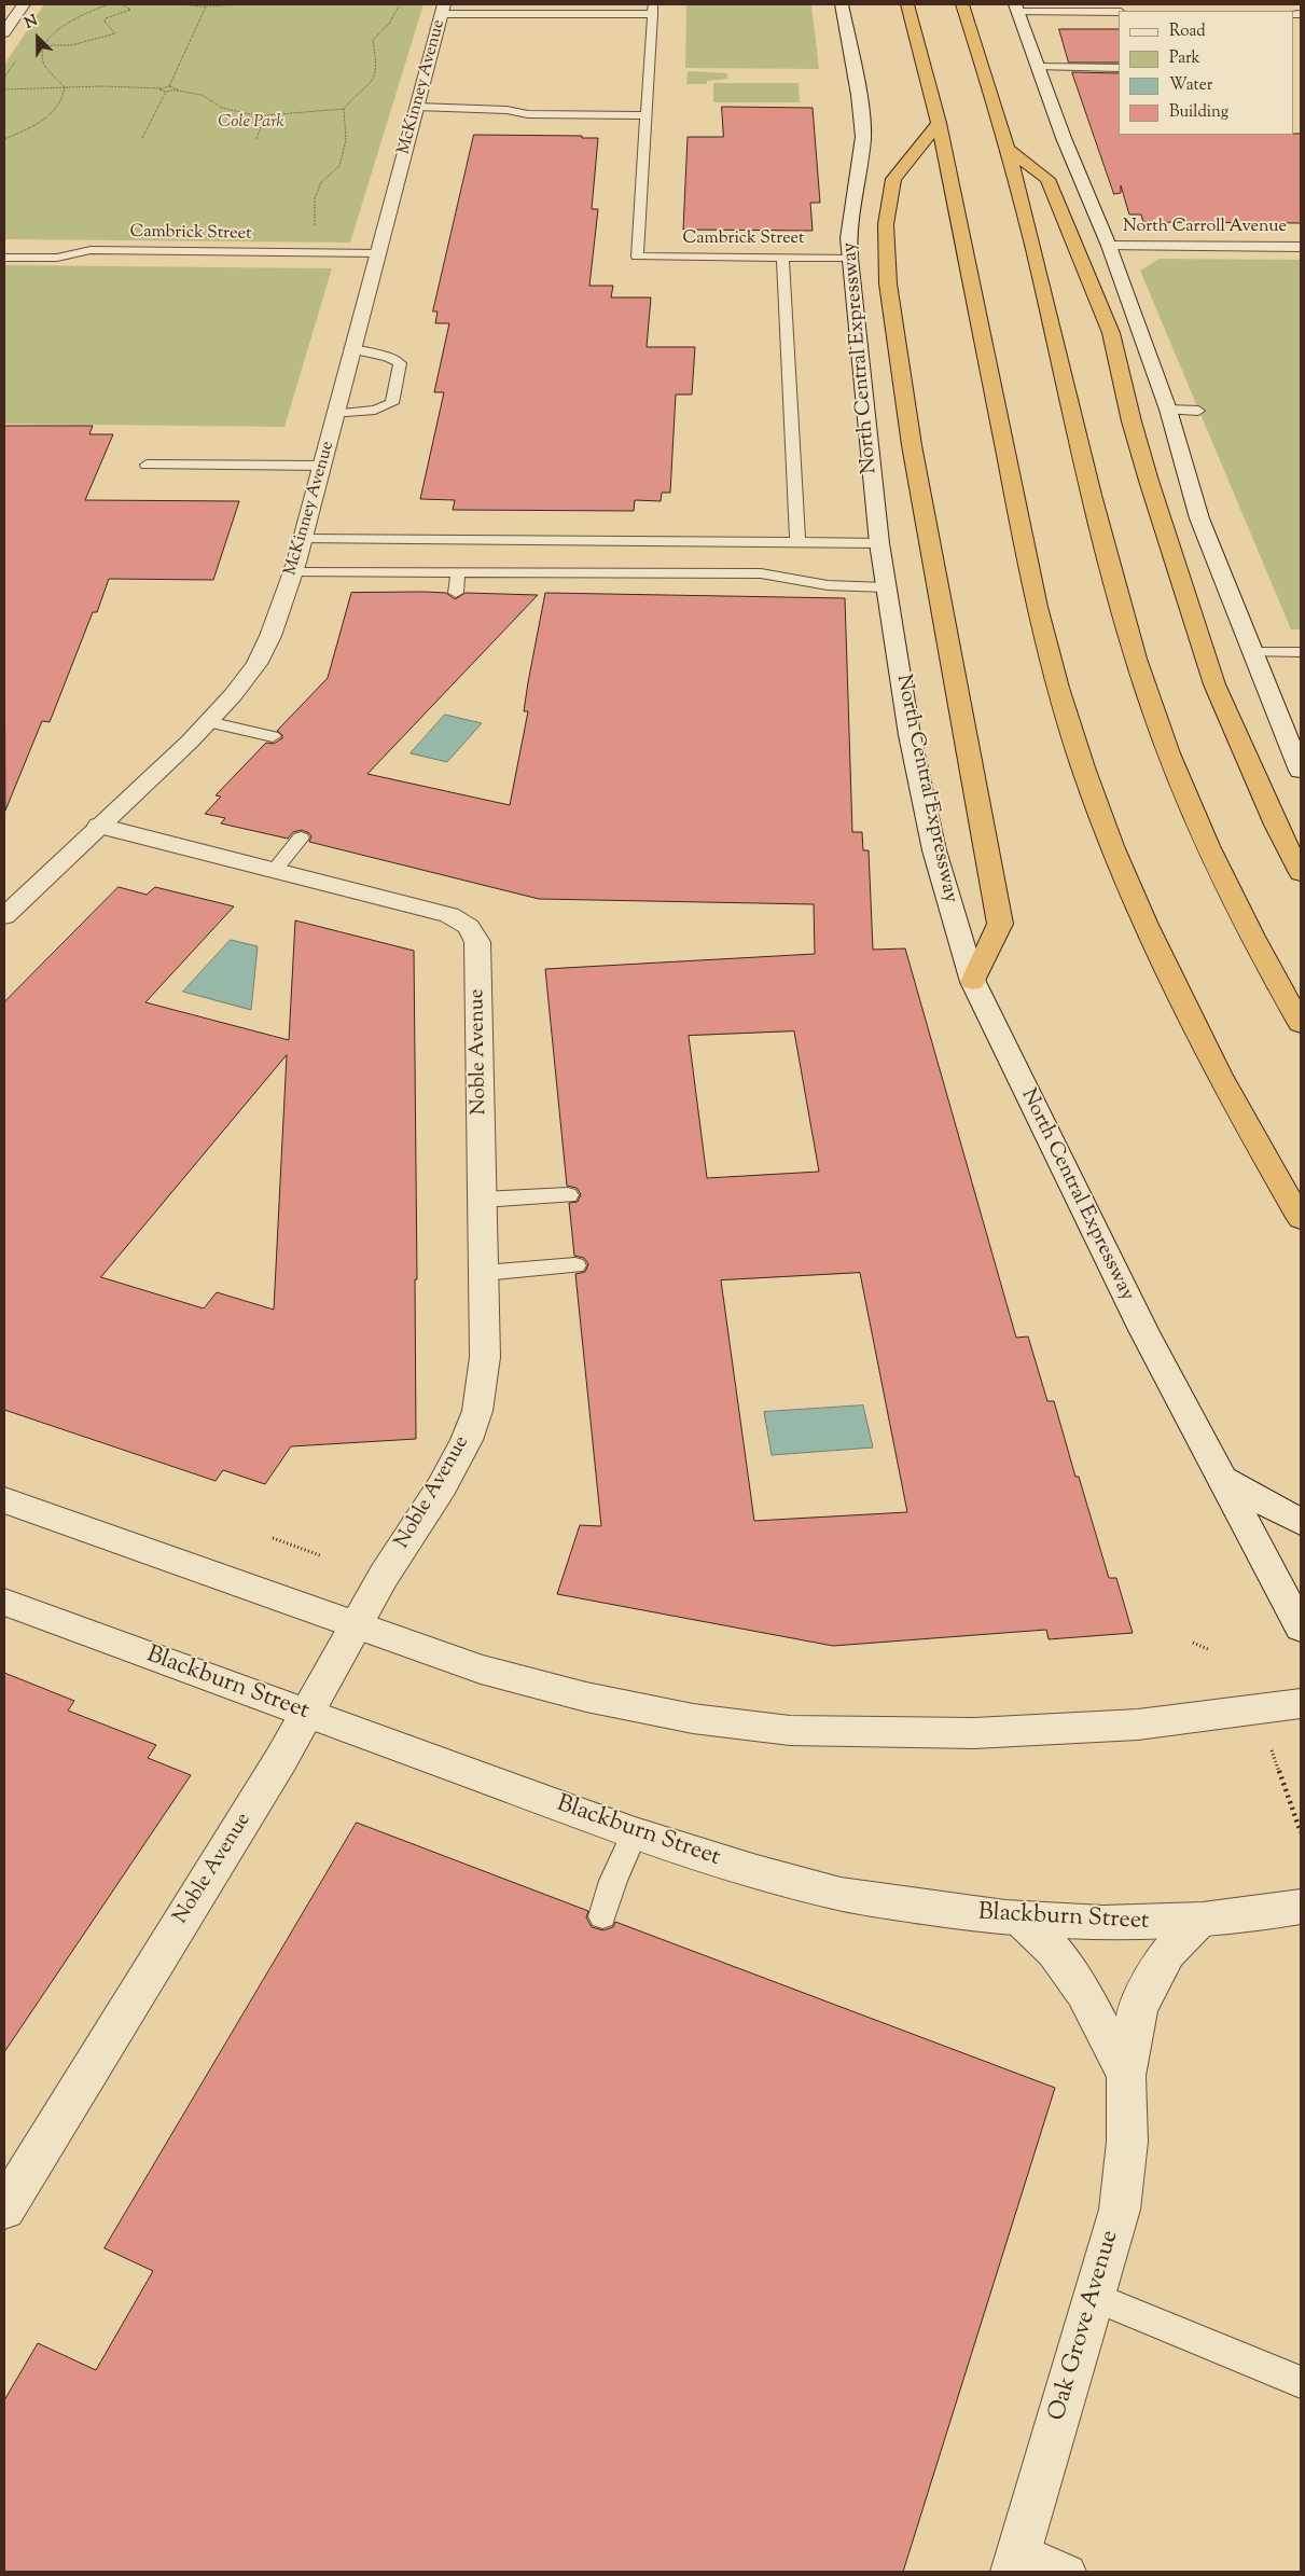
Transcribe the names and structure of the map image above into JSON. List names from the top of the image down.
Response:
{
  "streets": {
    "street": [
      "McKinney Avenue",
      "North Carroll Avenue",
      "North Central Expressway",
      "Noble Avenue",
      "Blackburn Street",
      "Oak Grove Avenue"
    ],
    "lane": ["Cambrick Street"]
  },
  "crossings": [
    ["McKinney Avenue", "Cambrick Street"],
    ["McKinney Avenue", "Noble Avenue"],
    ["Cambrick Street", "North Central Expressway"],
    ["Noble Avenue", "Blackburn Street"],
    ["Blackburn Street", "Oak Grove Avenue"]
  ],
  "parks": ["Cole Park"],
  "legend": [
    "Road",
    "Park",
    "Water",
    "Building"
  ],
  "north": "top left"
}
